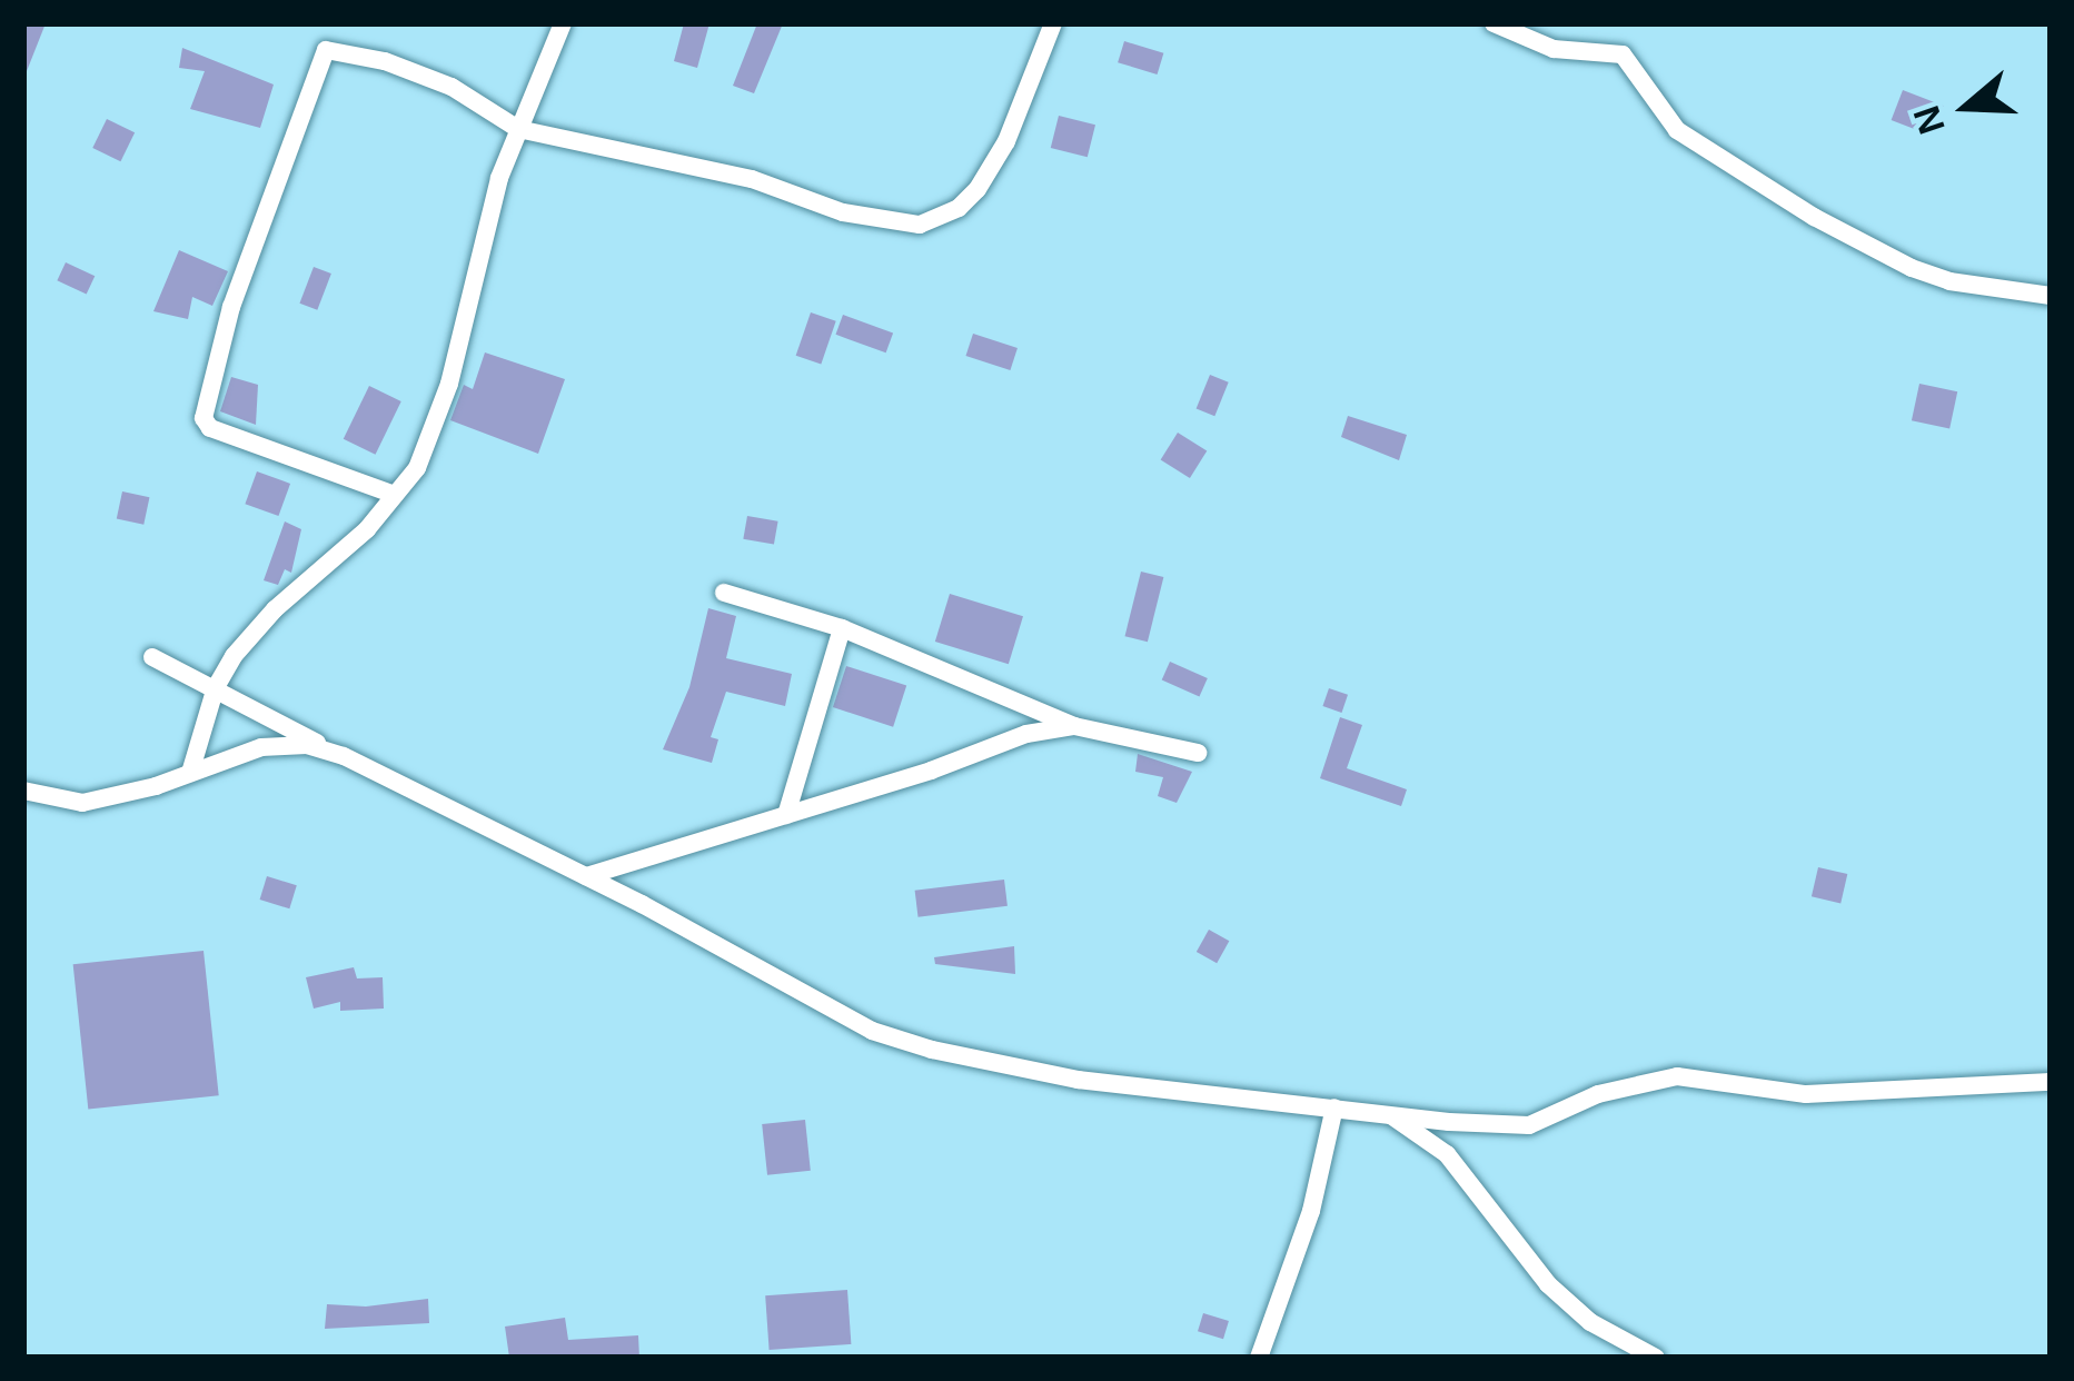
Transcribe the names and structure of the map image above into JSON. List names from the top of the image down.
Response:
{
  "north": "left"
}
